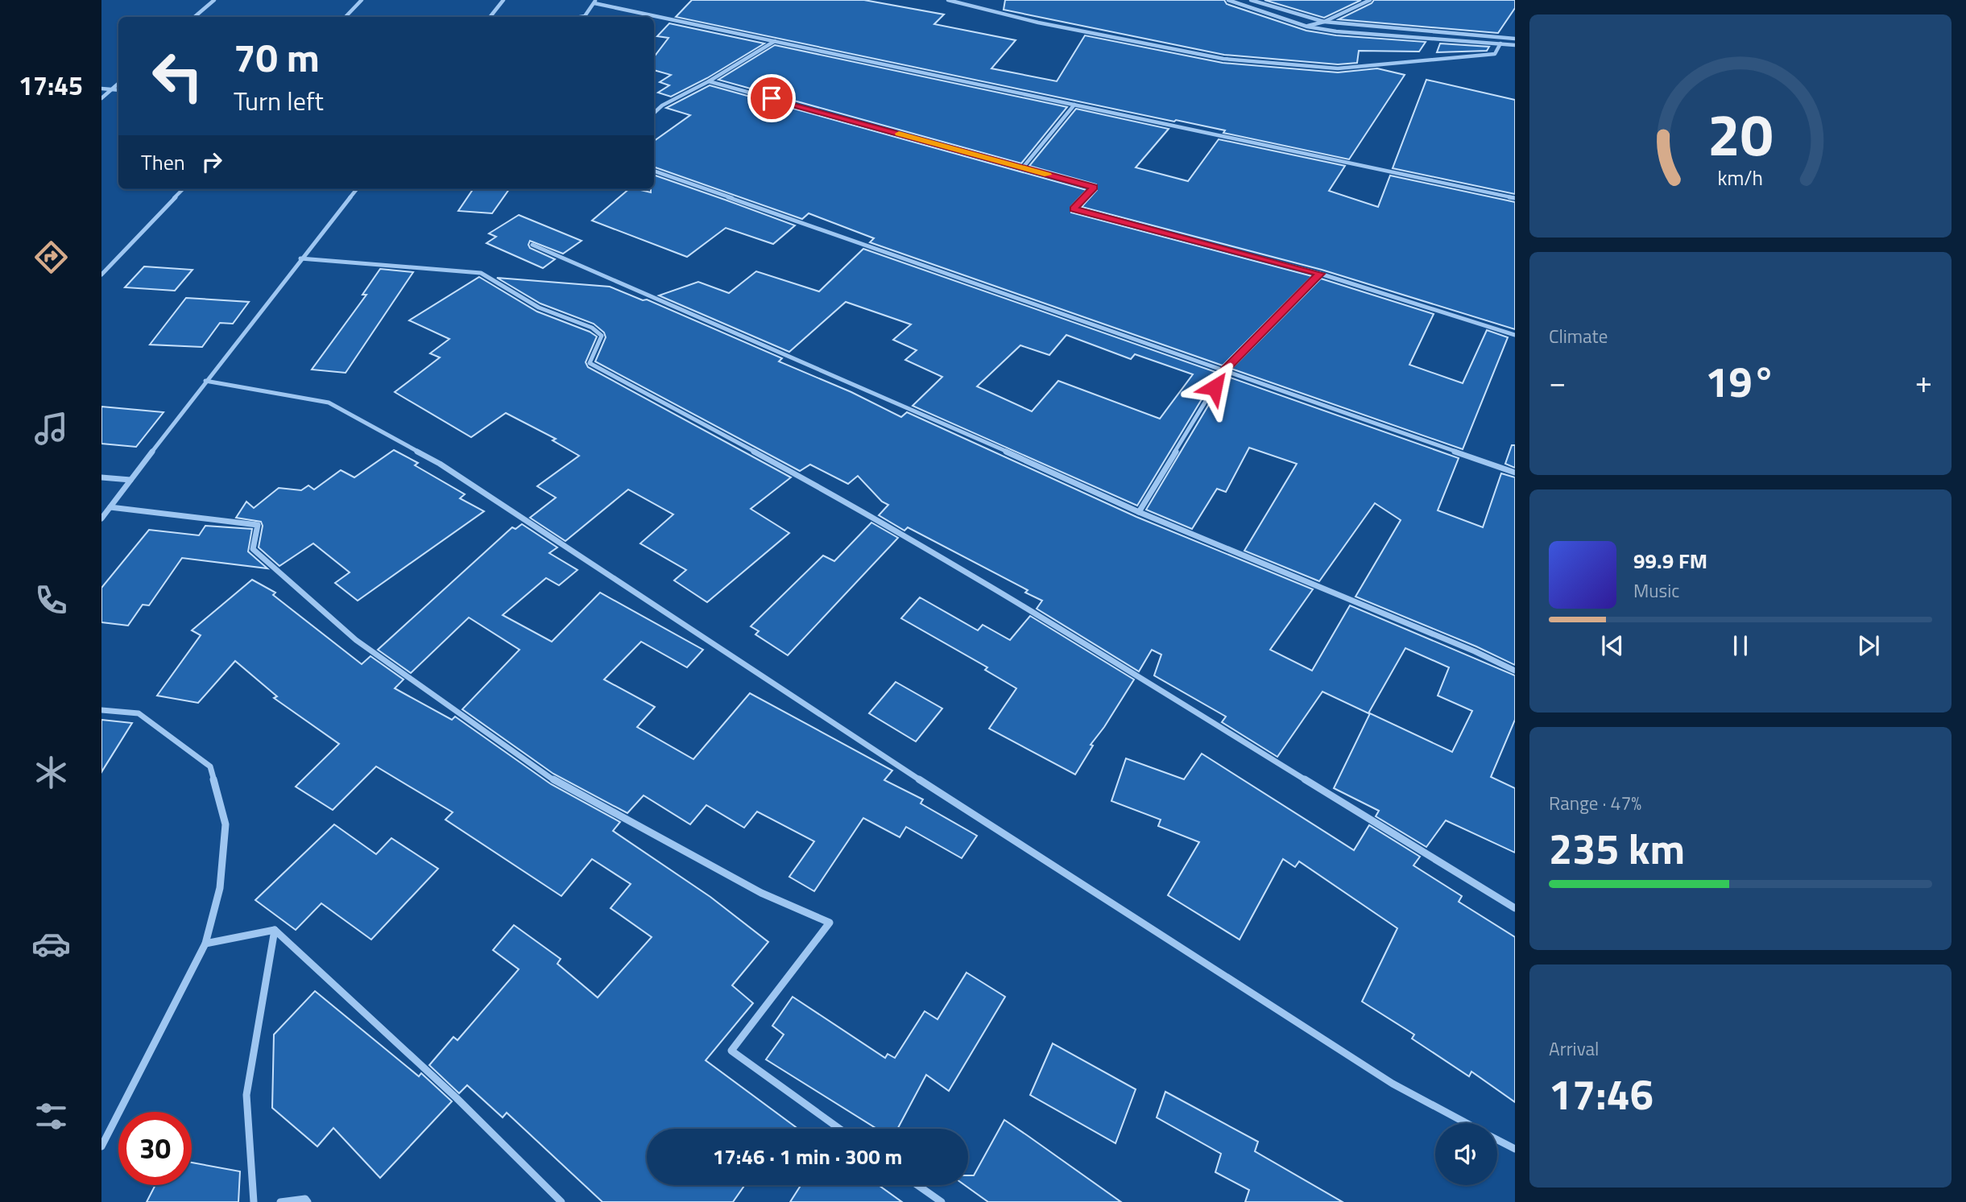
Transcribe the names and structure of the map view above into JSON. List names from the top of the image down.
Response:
{
  "page": {
    "tabs": "17:45",
    "turn": ["70 m", "Turn left"],
    "then": "Then",
    "tile": [
      "Climate",
      ["Range · 47%", "235 km"],
      ["Arrival", "17:46"]
    ],
    "heat": ["−", "19°", "+"],
    "song": ["99.9 FM", "Music"],
    "limit": "30",
    "trip": "17:46 · 1 min · 300 m",
    "gauge": ["20", "km/h"]
  }
}
